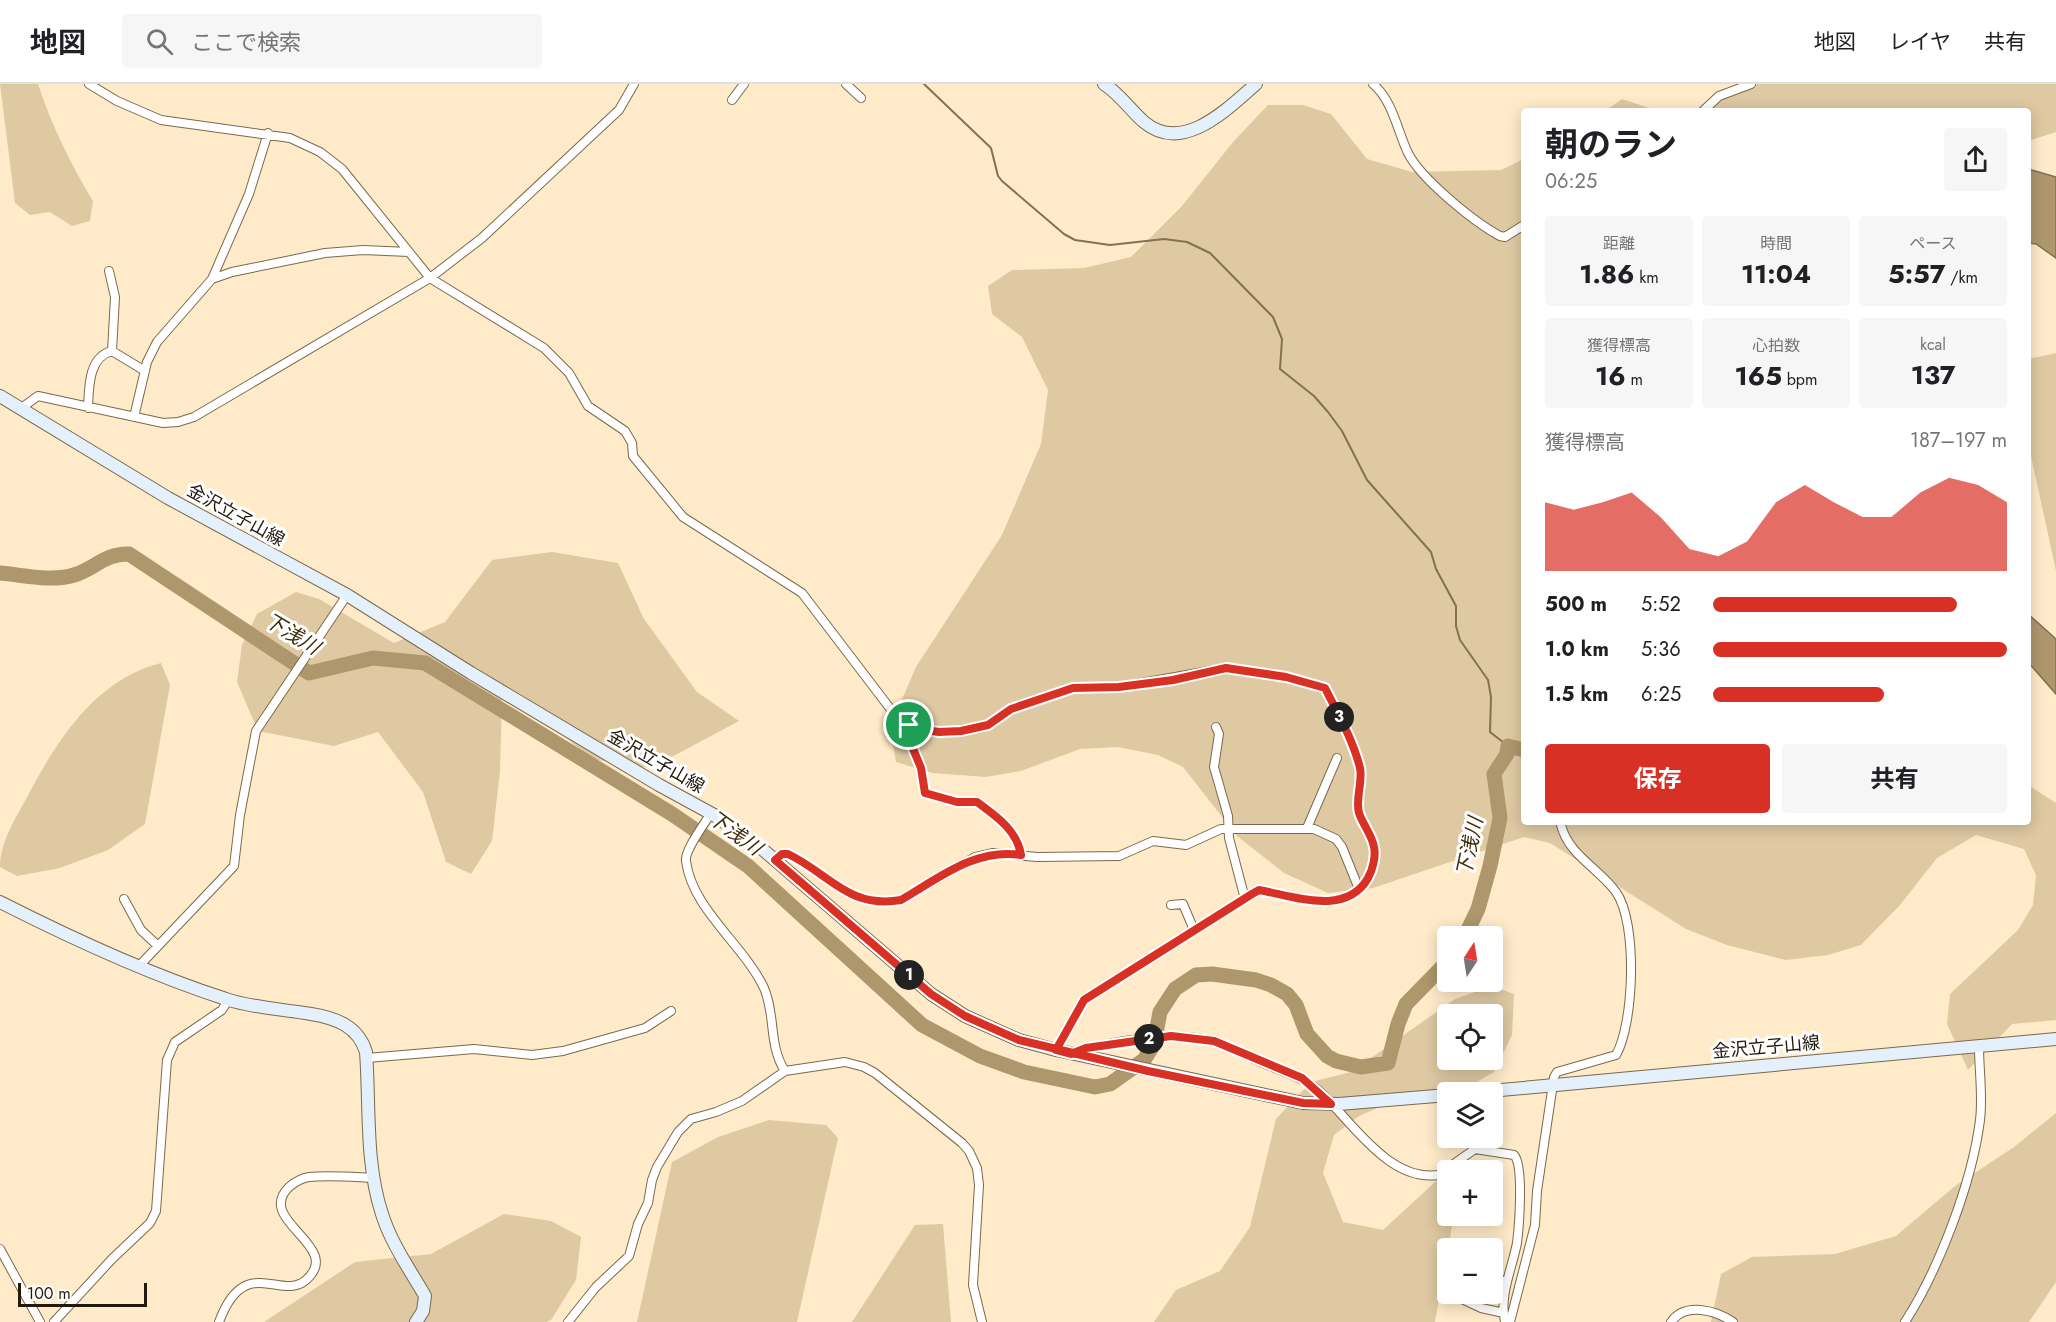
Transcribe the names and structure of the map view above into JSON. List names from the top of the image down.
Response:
{
  "streets": {
    "street": ["金沢立子山線"]
  },
  "water": ["下浅川"],
  "scale_bar": "100 m",
  "north": "top",
  "page": {
    "header": "地図",
    "search": "ここで検索",
    "nav": ["地図", "レイヤ", "共有"],
    "heading": ["朝のラン", "06:25"],
    "stats": [
      ["距離", "1.86 km"],
      ["時間", "11:04"],
      ["ペース", "5:57 /km"],
      ["獲得標高", "16 m"],
      ["心拍数", "165 bpm"],
      ["kcal", "137"]
    ],
    "chart": ["獲得標高", "187–197 m"],
    "list": [
      {
        "name": "500 m",
        "note": "5:52"
      },
      {
        "name": "1.0 km",
        "note": "5:36"
      },
      {
        "name": "1.5 km",
        "note": "6:25"
      }
    ],
    "pins": ["3", "1", "2"],
    "buttons": ["保存", "共有"],
    "map_buttons": ["+", "−"],
    "scale": "100 m"
  }
}
